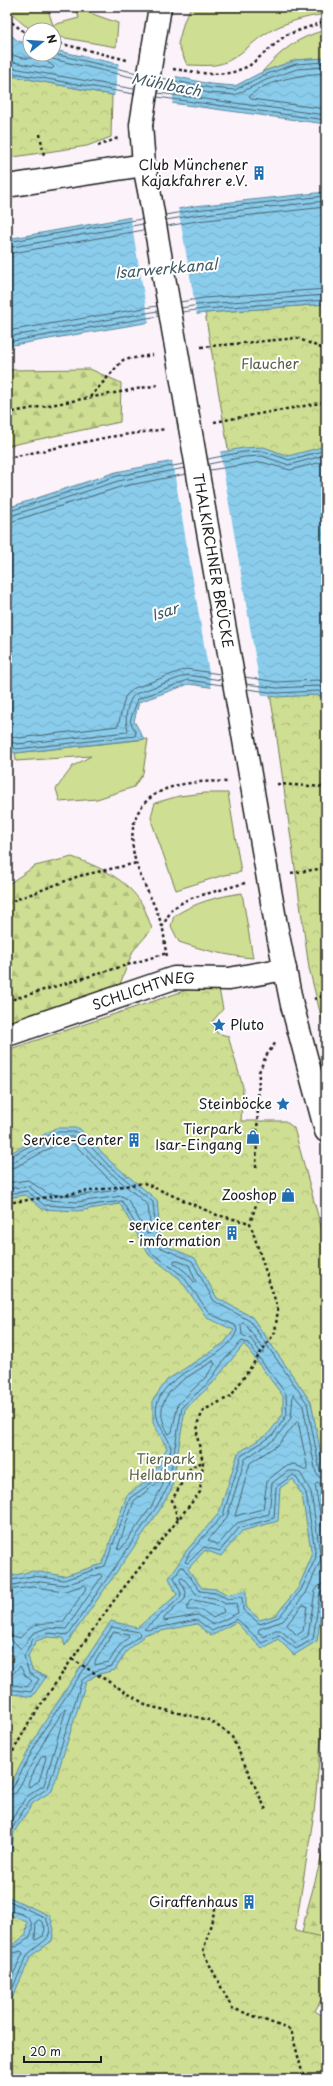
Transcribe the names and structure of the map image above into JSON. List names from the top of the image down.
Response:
{
  "streets": {
    "street": ["THALKIRCHNER BRÜCKE", "SCHLICHTWEG"]
  },
  "crossings": [
    ["THALKIRCHNER BRÜCKE", "SCHLICHTWEG"]
  ],
  "water": ["Mühlbach", "Isarwerkkanal", "Isar"],
  "parks": ["Flaucher", "Tierpark Hellabrunn"],
  "places": {
    "building": [
      "Club Münchener Kajakfahrer e.V.",
      "Service-Center",
      "service center - imformation",
      "Giraffenhaus"
    ],
    "place": ["Pluto", "Steinböcke"],
    "shop": ["Tierpark Isar-Eingang", "Zooshop"]
  },
  "scale_bar": "20 m",
  "north": "right"
}
